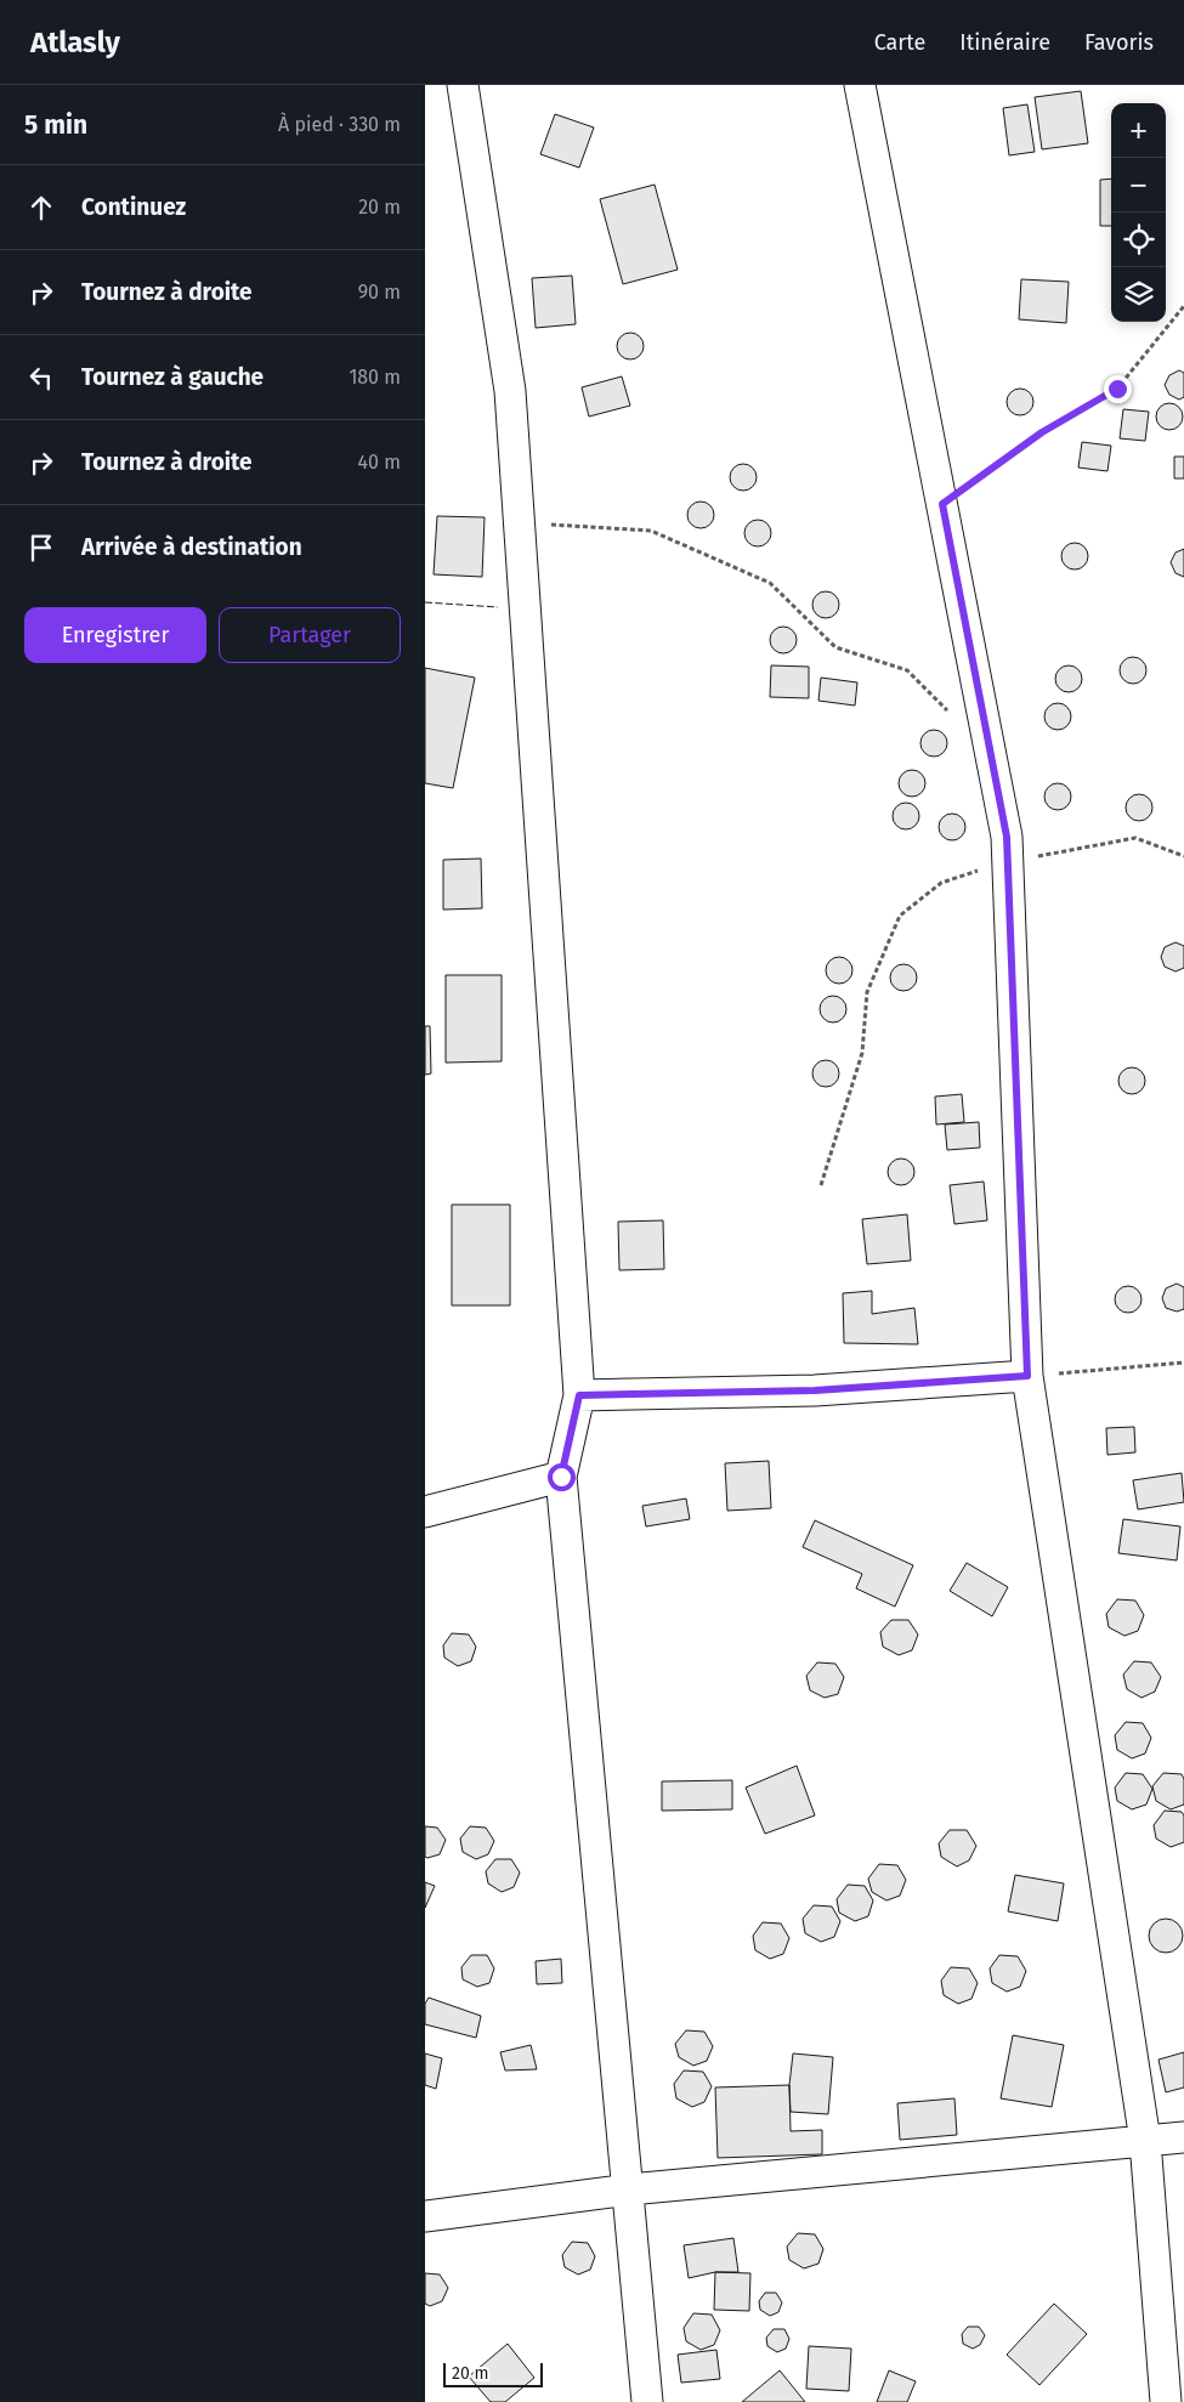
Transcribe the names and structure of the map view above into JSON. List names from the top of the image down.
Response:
{
  "scale_bar": "20 m",
  "page": {
    "header": "Atlasly",
    "nav": ["Carte", "Itinéraire", "Favoris"],
    "heading": ["5 min", "À pied · 330 m"],
    "map_buttons": ["+", "−"],
    "list": [
      ["Continuez", "20 m"],
      ["Tournez à droite", "90 m"],
      ["Tournez à gauche", "180 m"],
      ["Tournez à droite", "40 m"],
      "Arrivée à destination"
    ],
    "buttons": ["Enregistrer", "Partager"],
    "scale": "20 m"
  }
}
